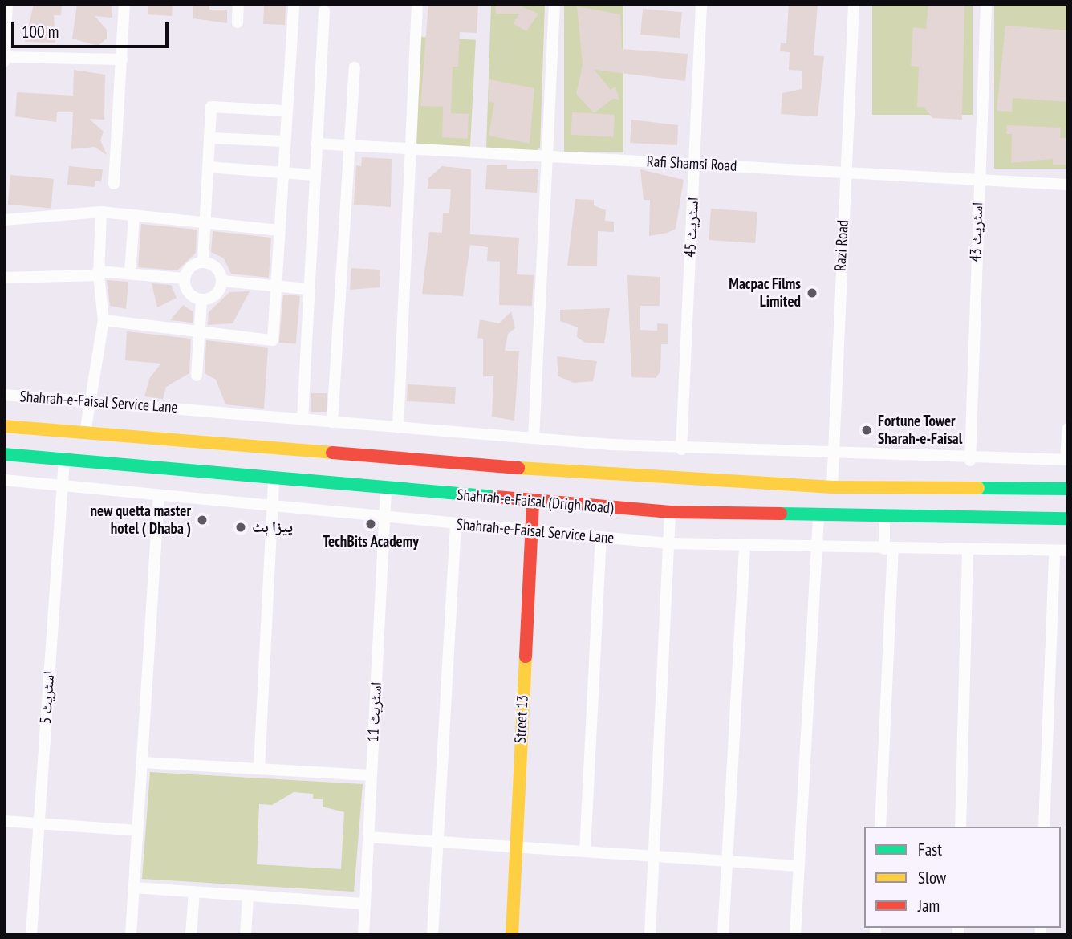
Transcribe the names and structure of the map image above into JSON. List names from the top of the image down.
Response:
{
  "streets": {
    "main road": ["Shahrah-e-Faisal (Drigh Road)", "Street 13"],
    "street": [
      "Rafi Shamsi Road",
      "اسٹریٹ 45",
      "اسٹریٹ 43",
      "Razi Road",
      "Shahrah-e-Faisal Service Lane",
      "اسٹریٹ 5",
      "اسٹریٹ 11"
    ]
  },
  "crossings": [
    ["Rafi Shamsi Road", "اسٹریٹ 45"],
    ["Rafi Shamsi Road", "اسٹریٹ 43"],
    ["Rafi Shamsi Road", "Razi Road"],
    ["اسٹریٹ 45", "Shahrah-e-Faisal Service Lane"],
    ["اسٹریٹ 43", "Shahrah-e-Faisal Service Lane"],
    ["Razi Road", "Shahrah-e-Faisal Service Lane"],
    ["Razi Road", "Shahrah-e-Faisal (Drigh Road)"],
    ["Shahrah-e-Faisal Service Lane", "اسٹریٹ 5"],
    ["Shahrah-e-Faisal Service Lane", "اسٹریٹ 11"],
    ["Shahrah-e-Faisal Service Lane", "Street 13"],
    ["Shahrah-e-Faisal (Drigh Road)", "اسٹریٹ 5"],
    ["Shahrah-e-Faisal (Drigh Road)", "اسٹریٹ 11"],
    ["Shahrah-e-Faisal (Drigh Road)", "Street 13"]
  ],
  "places": [
    "Macpac Films Limited",
    "Fortune Tower Sharah-e-Faisal",
    "new quetta master hotel ( Dhaba )",
    "TechBits Academy",
    "پیزا ہٹ"
  ],
  "legend": ["Fast", "Slow", "Jam"],
  "scale_bar": "100 m"
}
